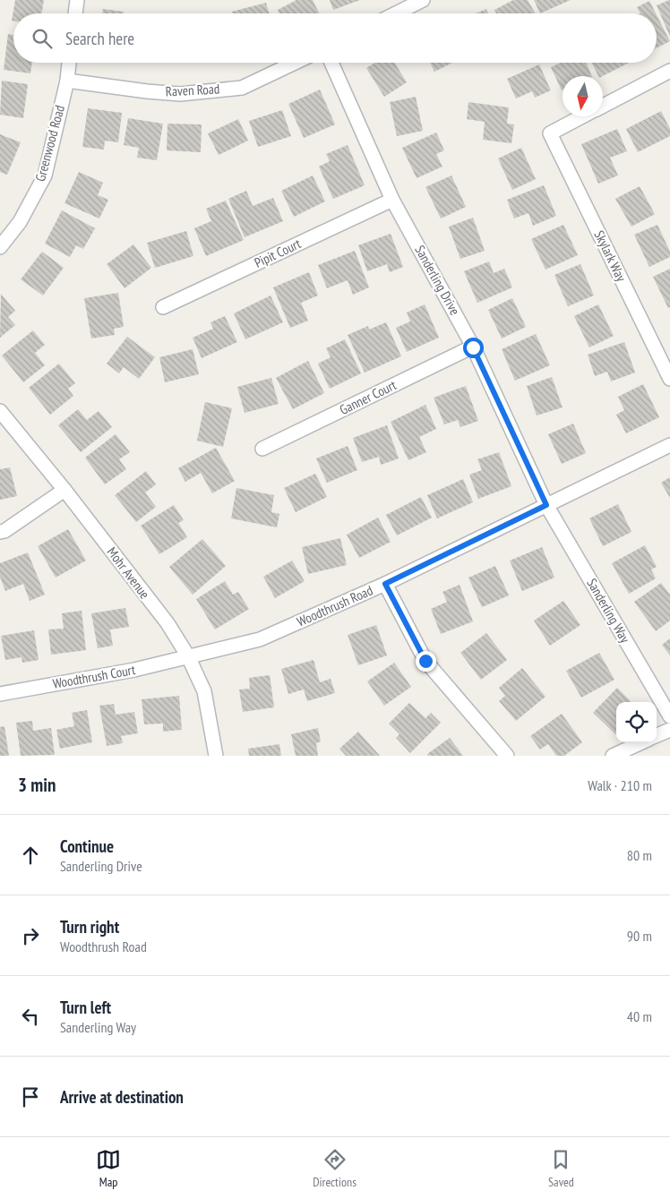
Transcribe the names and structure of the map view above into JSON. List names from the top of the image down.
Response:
{
  "streets": {
    "street": [
      "Raven Road",
      "Greenwood Road",
      "Pipit Court",
      "Skylark Way",
      "Sanderling Drive",
      "Ganner Court",
      "Mohr Avenue",
      "Woodthrush Road",
      "Sanderling Way",
      "Woodthrush Court"
    ]
  },
  "crossings": [
    ["Raven Road", "Greenwood Road"],
    ["Pipit Court", "Sanderling Drive"],
    ["Sanderling Drive", "Ganner Court"],
    ["Sanderling Drive", "Woodthrush Road"],
    ["Sanderling Drive", "Sanderling Way"],
    ["Mohr Avenue", "Woodthrush Road"],
    ["Mohr Avenue", "Woodthrush Court"],
    ["Woodthrush Road", "Sanderling Way"],
    ["Woodthrush Road", "Woodthrush Court"]
  ],
  "north": "bottom",
  "page": {
    "search": "Search here",
    "heading": ["3 min", "Walk · 210 m"],
    "list": [
      ["Continue", "Sanderling Drive", "80 m"],
      ["Turn right", "Woodthrush Road", "90 m"],
      ["Turn left", "Sanderling Way", "40 m"],
      "Arrive at destination"
    ],
    "nav": ["Map", "Directions", "Saved"]
  }
}
